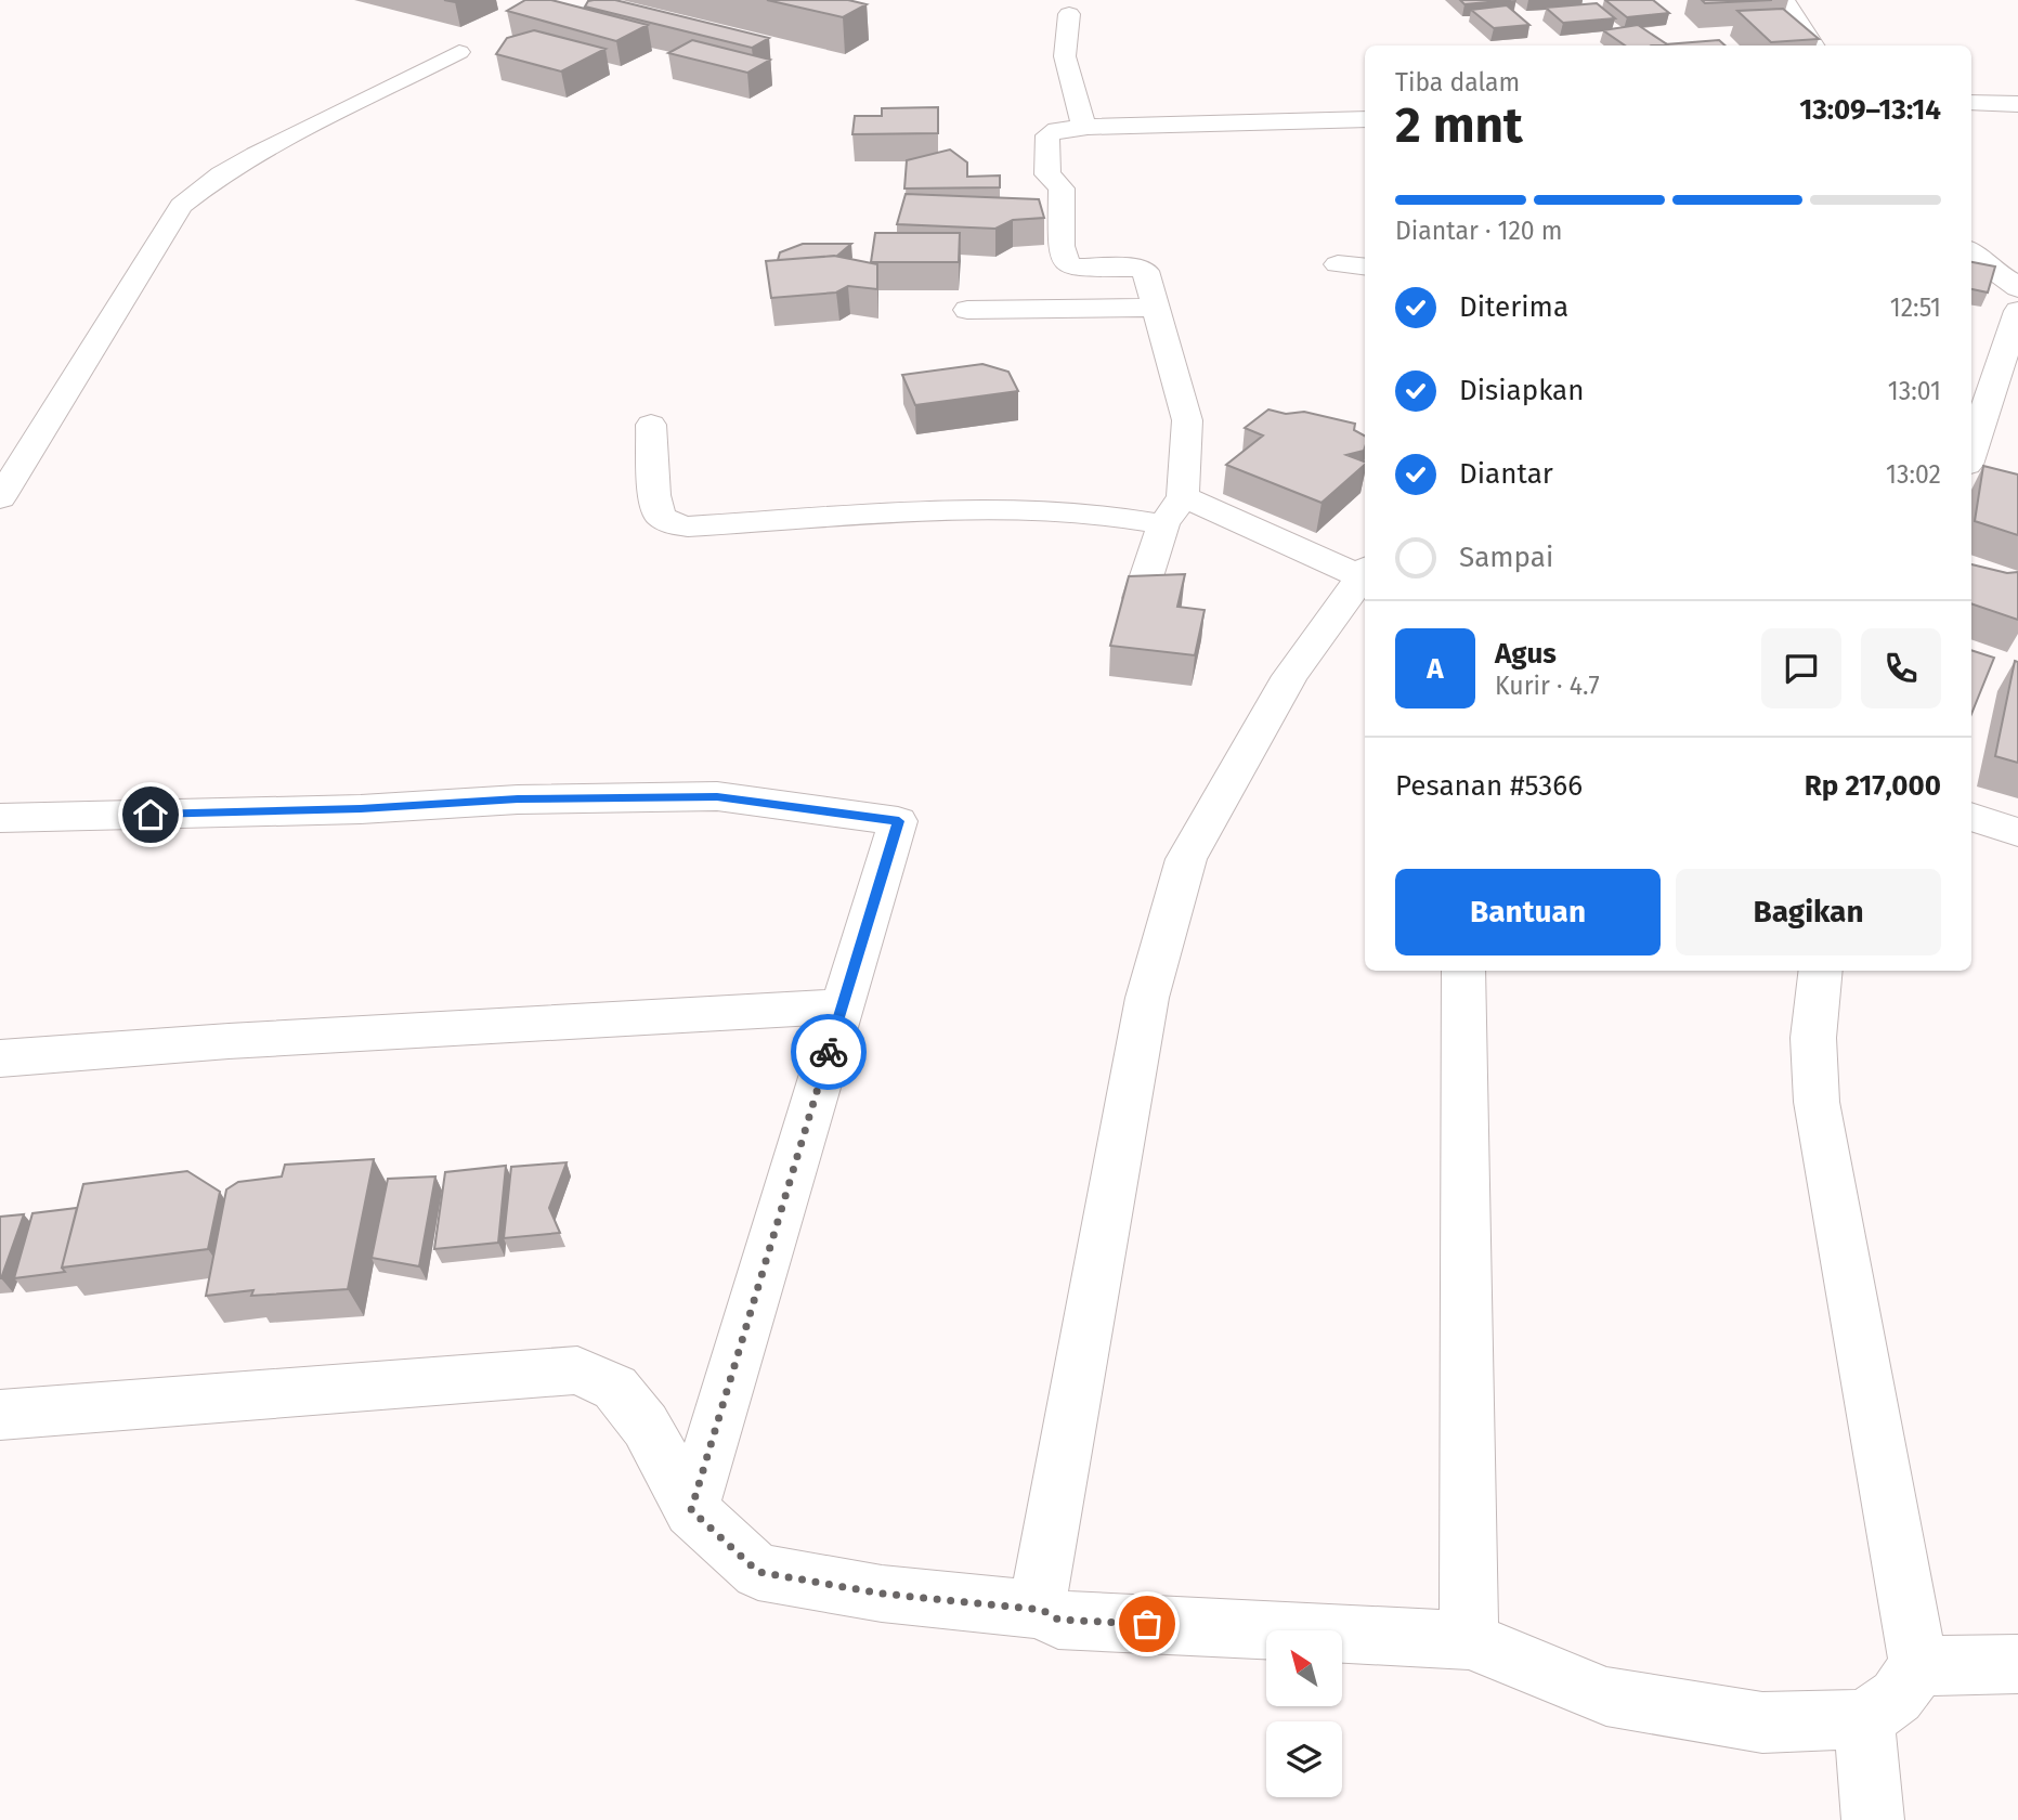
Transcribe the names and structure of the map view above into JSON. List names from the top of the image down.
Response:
{
  "north": "top left",
  "page": {
    "heading": ["2 mnt", "Tiba dalam", "13:09–13:14"],
    "panel": [
      "Agus",
      "Kurir · 4.7",
      "Pesanan #5366",
      "Rp 217,000"
    ],
    "bar": "Diantar · 120 m",
    "list": [
      ["Diterima", "12:51"],
      ["Disiapkan", "13:01"],
      ["Diantar", "13:02"],
      "Sampai"
    ],
    "round": "A",
    "buttons": ["Bantuan", "Bagikan"]
  }
}
